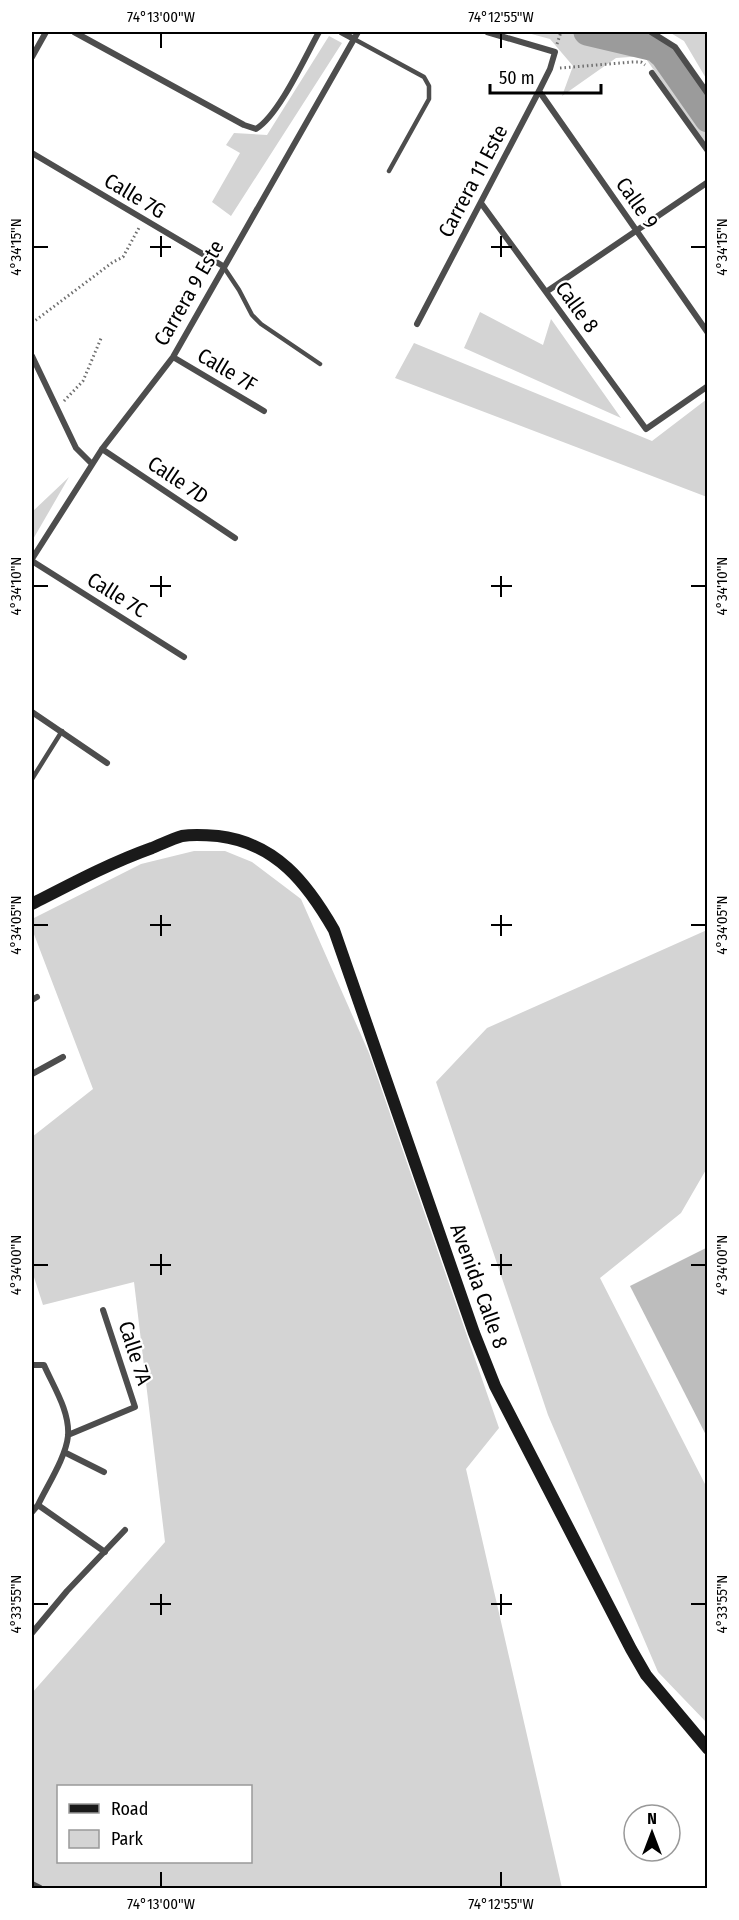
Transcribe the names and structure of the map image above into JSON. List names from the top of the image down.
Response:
{
  "streets": {
    "main road": ["Avenida Calle 8"],
    "street": [
      "Carrera 11 Este",
      "Calle 7G",
      "Calle 9",
      "Carrera 9 Este",
      "Calle 8",
      "Calle 7F",
      "Calle 7D",
      "Calle 7C",
      "Calle 7A"
    ]
  },
  "crossings": [
    ["Carrera 11 Este", "Calle 9"],
    ["Carrera 11 Este", "Calle 8"],
    ["Calle 7G", "Carrera 9 Este"],
    ["Carrera 9 Este", "Calle 7F"],
    ["Carrera 9 Este", "Calle 7D"],
    ["Carrera 9 Este", "Calle 7C"]
  ],
  "legend": ["Road", "Park"],
  "scale_bar": "50 m",
  "north": "top",
  "coordinates": [
    "74°13'00\"W",
    "74°12'55\"W",
    "4°34'15\"N",
    "4°34'10\"N",
    "4°34'05\"N",
    "4°34'00\"N",
    "4°33'55\"N"
  ]
}
